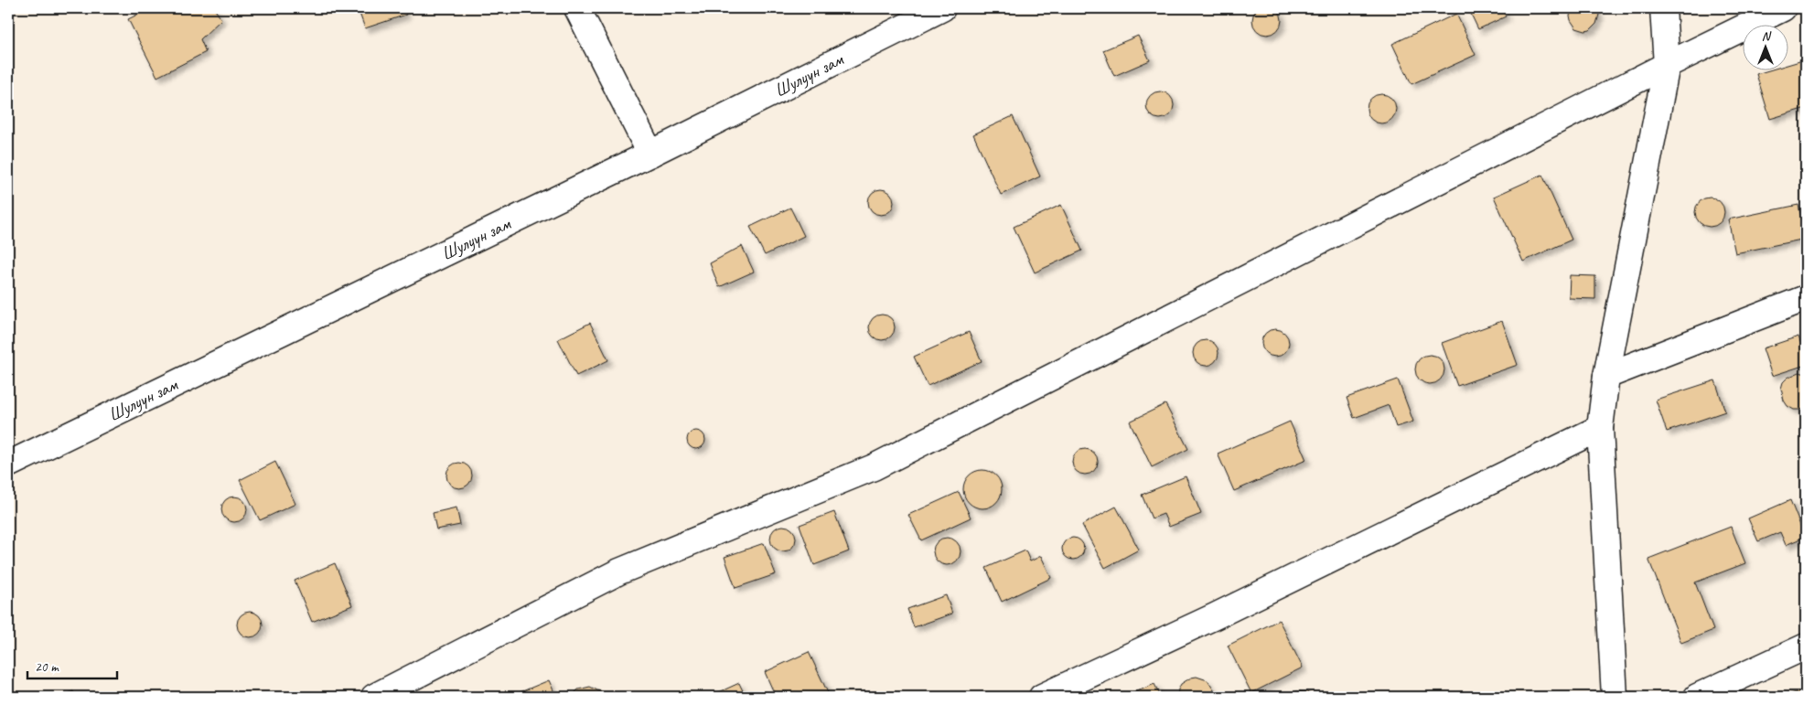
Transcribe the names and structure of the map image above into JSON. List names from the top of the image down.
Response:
{
  "streets": {
    "street": ["Шулуун зам"]
  },
  "scale_bar": "20 m",
  "north": "top"
}
